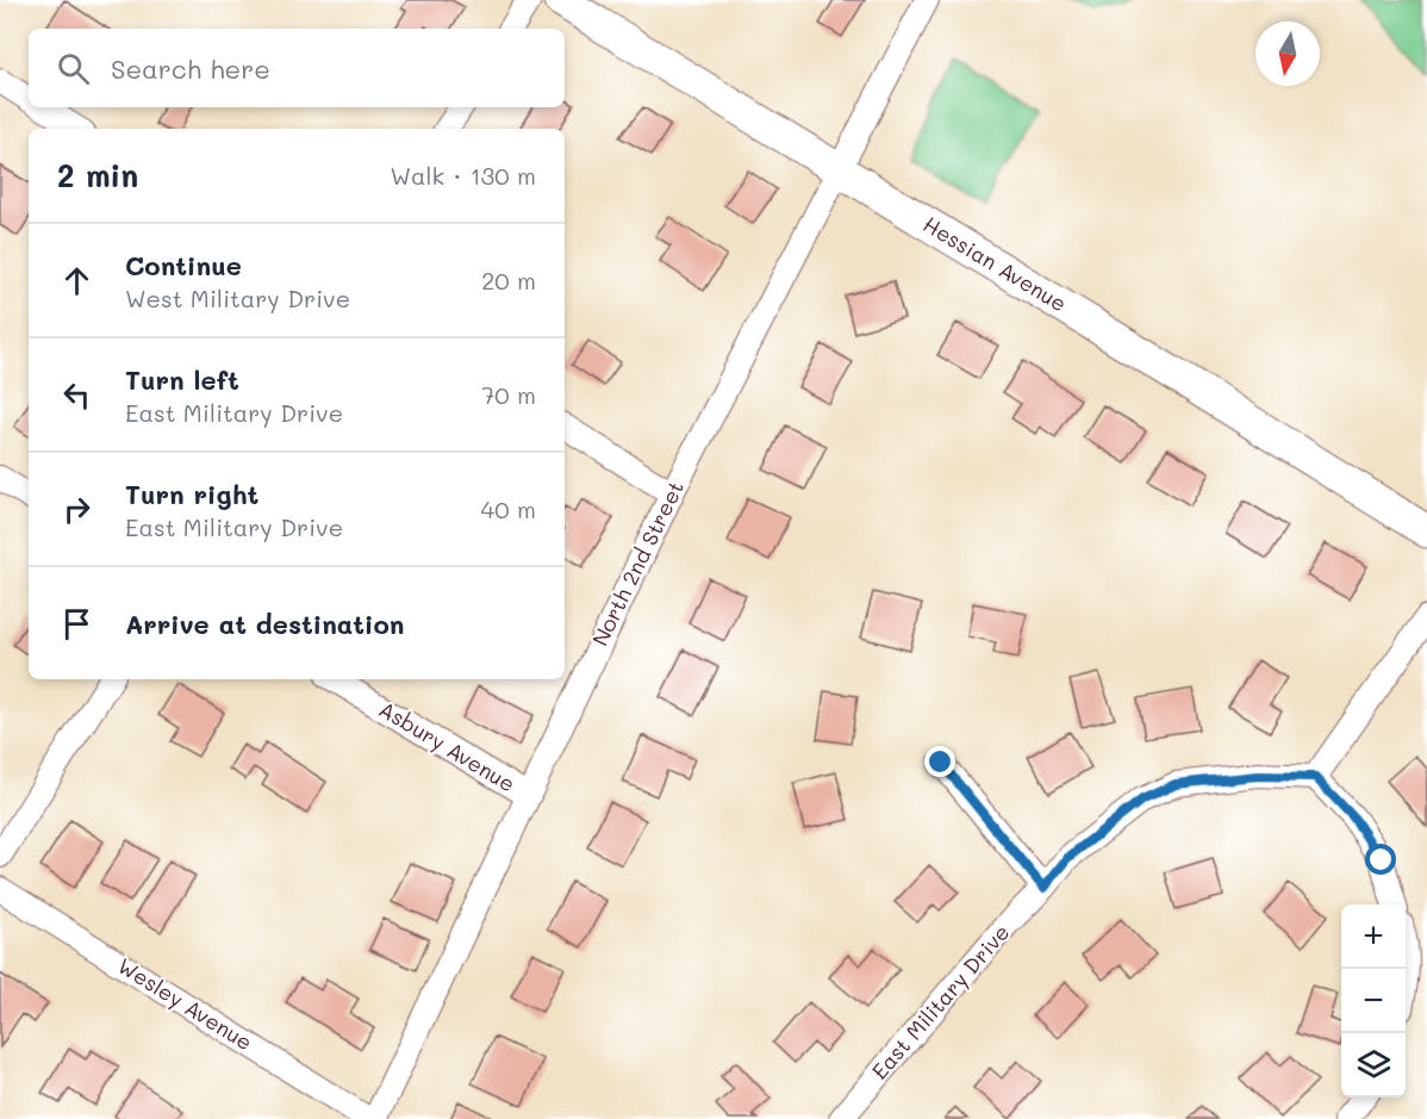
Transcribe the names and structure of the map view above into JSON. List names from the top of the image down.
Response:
{
  "streets": {
    "street": [
      "Hessian Avenue",
      "North 2nd Street",
      "Asbury Avenue",
      "East Military Drive",
      "Wesley Avenue"
    ]
  },
  "crossings": [
    ["Hessian Avenue", "North 2nd Street"],
    ["North 2nd Street", "Asbury Avenue"]
  ],
  "north": "bottom",
  "page": {
    "search": "Search here",
    "heading": ["2 min", "Walk · 130 m"],
    "list": [
      ["Continue", "West Military Drive", "20 m"],
      ["Turn left", "East Military Drive", "70 m"],
      ["Turn right", "East Military Drive", "40 m"],
      "Arrive at destination"
    ],
    "map_buttons": ["+", "−"]
  }
}
